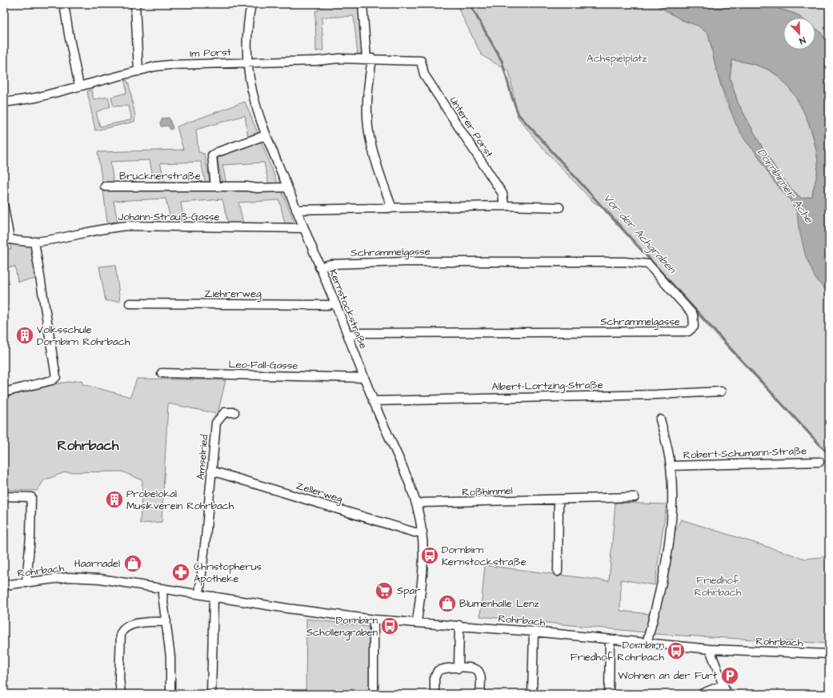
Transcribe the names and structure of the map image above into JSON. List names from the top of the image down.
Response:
{
  "streets": {
    "street": [
      "Im Porst",
      "Unterer Porst",
      "Brucknerstraße",
      "Johann-Strauß-Gasse",
      "Schrammelgasse",
      "Ziehrerweg",
      "Kernstockstraße",
      "Leo-Fall-Gasse",
      "Albert-Lortzing-Straße",
      "Robert-Schumann-Straße",
      "Amselried",
      "Roßhimmel",
      "Zellerweg",
      "Rohrbach"
    ]
  },
  "crossings": [
    ["Im Porst", "Unterer Porst"],
    ["Im Porst", "Kernstockstraße"],
    ["Brucknerstraße", "Kernstockstraße"],
    ["Johann-Strauß-Gasse", "Kernstockstraße"],
    ["Schrammelgasse", "Kernstockstraße"],
    ["Ziehrerweg", "Kernstockstraße"],
    ["Kernstockstraße", "Leo-Fall-Gasse"],
    ["Kernstockstraße", "Albert-Lortzing-Straße"],
    ["Kernstockstraße", "Roßhimmel"],
    ["Kernstockstraße", "Zellerweg"],
    ["Kernstockstraße", "Rohrbach"],
    ["Robert-Schumann-Straße", "Rohrbach"],
    ["Amselried", "Zellerweg"],
    ["Amselried", "Rohrbach"]
  ],
  "districts": ["Rohrbach"],
  "water": ["Dornbirner Ache", "Vor der Achgraben"],
  "parks": ["Achspielplatz", "Friedhof Rohrbach"],
  "places": {
    "building": ["Volksschule Dornbirn Rohrbach", "Probelokal Musikverein Rohrbach"],
    "bus stop": ["Dornbirn Kernstockstraße", "Dornbirn Schollengraben", "Dornbirn Friedhof Rohrbach"],
    "shop": ["Haarnadel", "Blumenhalle Lenz"],
    "pharmacy": ["Christopherus Apotheke"],
    "supermarket": ["Spar"],
    "parking": ["Wohnen an der Furt"]
  },
  "north": "bottom right"
}
